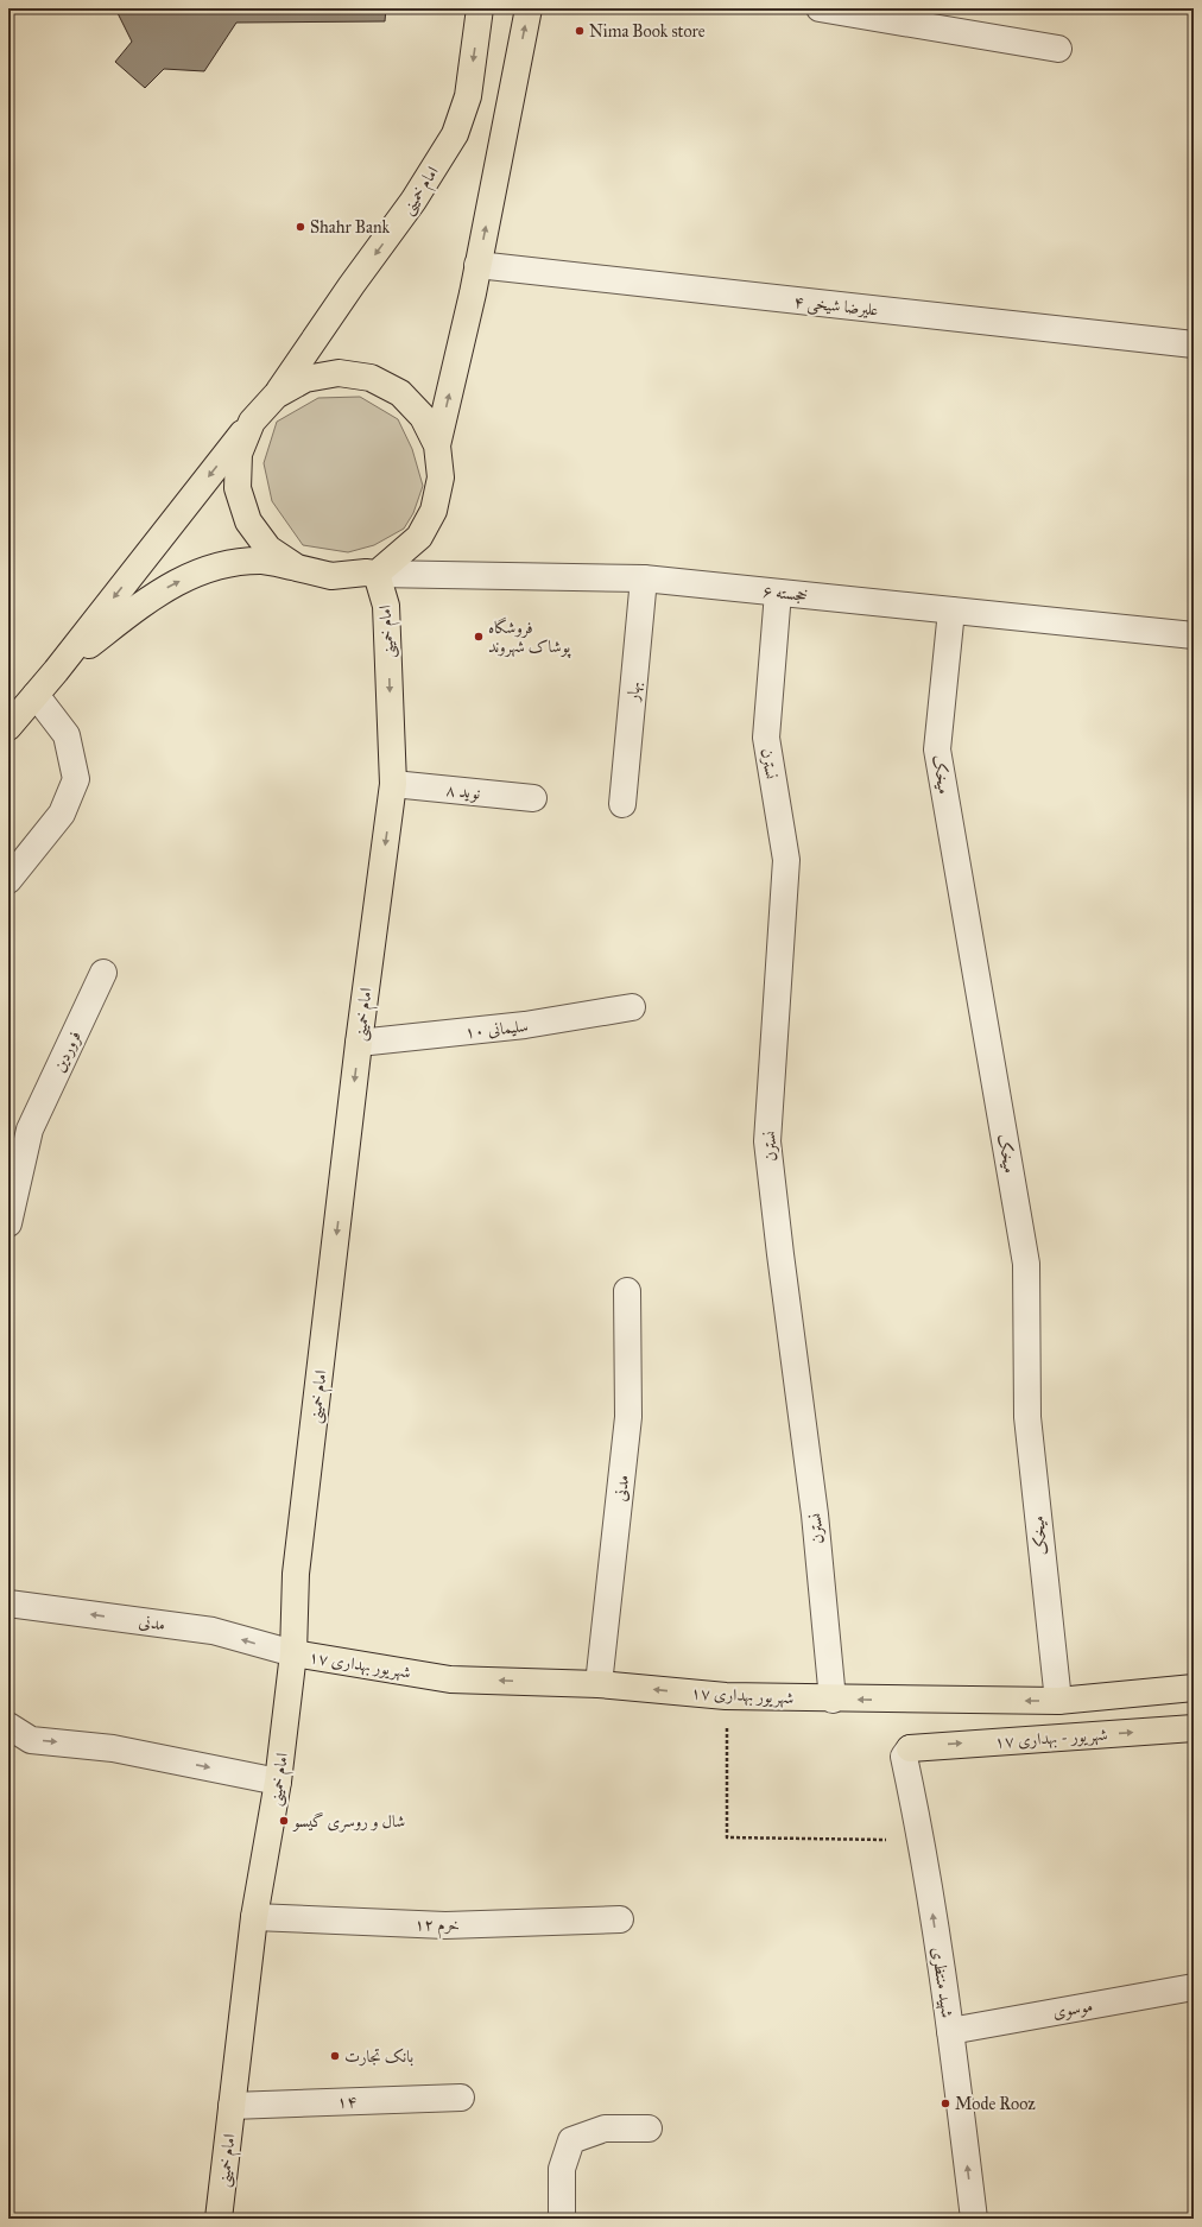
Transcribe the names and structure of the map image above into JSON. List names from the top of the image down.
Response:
{
  "streets": {
    "main road": ["امام خمینی", "۱۷ شهریور بهداری", "۱۷ شهریور - بهداری"],
    "street": [
      "علیرضا شیخی ۴",
      "خجسته ۶",
      "بهار",
      "نسترن",
      "میخک",
      "نوید ۸",
      "سلیمانی ۱۰",
      "فروردین",
      "مدنی",
      "خرم ۱۲",
      "شهید منتظری",
      "موسوی",
      "۱۴"
    ]
  },
  "crossings": [
    ["امام خمینی", "خجسته ۶"],
    ["امام خمینی", "نوید ۸"],
    ["امام خمینی", "سلیمانی ۱۰"],
    ["امام خمینی", "مدنی"],
    ["امام خمینی", "۱۷ شهریور بهداری"],
    ["امام خمینی", "خرم ۱۲"],
    ["امام خمینی", "۱۴"],
    ["خجسته ۶", "بهار"],
    ["خجسته ۶", "نسترن"],
    ["خجسته ۶", "میخک"],
    ["نسترن", "۱۷ شهریور بهداری"],
    ["میخک", "۱۷ شهریور بهداری"],
    ["مدنی", "۱۷ شهریور بهداری"],
    ["۱۷ شهریور - بهداری", "شهید منتظری"],
    ["شهید منتظری", "موسوی"]
  ],
  "one_way": ["۱۷ شهریور بهداری", "۱۷ شهریور - بهداری", "شهید منتظری"],
  "places": [
    "Nima Book store",
    "Shahr Bank",
    "فروشگاه‌ پوشاک شهروند",
    "شال و روسری گیسو",
    "بانک تجارت",
    "Mode Rooz"
  ]
}
